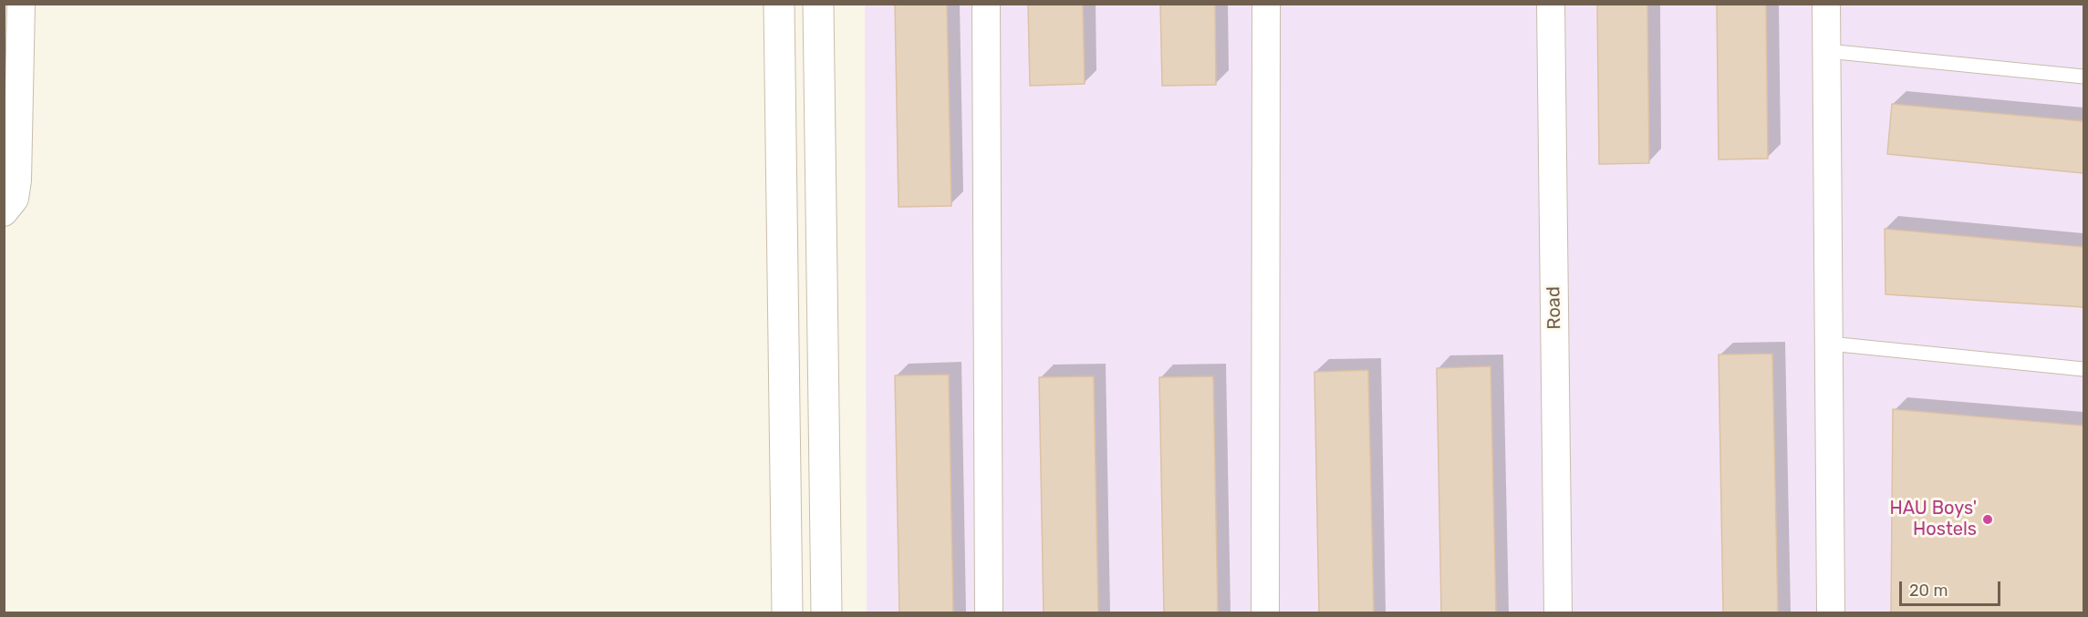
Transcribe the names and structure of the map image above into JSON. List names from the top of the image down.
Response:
{
  "streets": {
    "street": ["Road"]
  },
  "places": ["HAU Boys' Hostels"],
  "scale_bar": "20 m"
}
